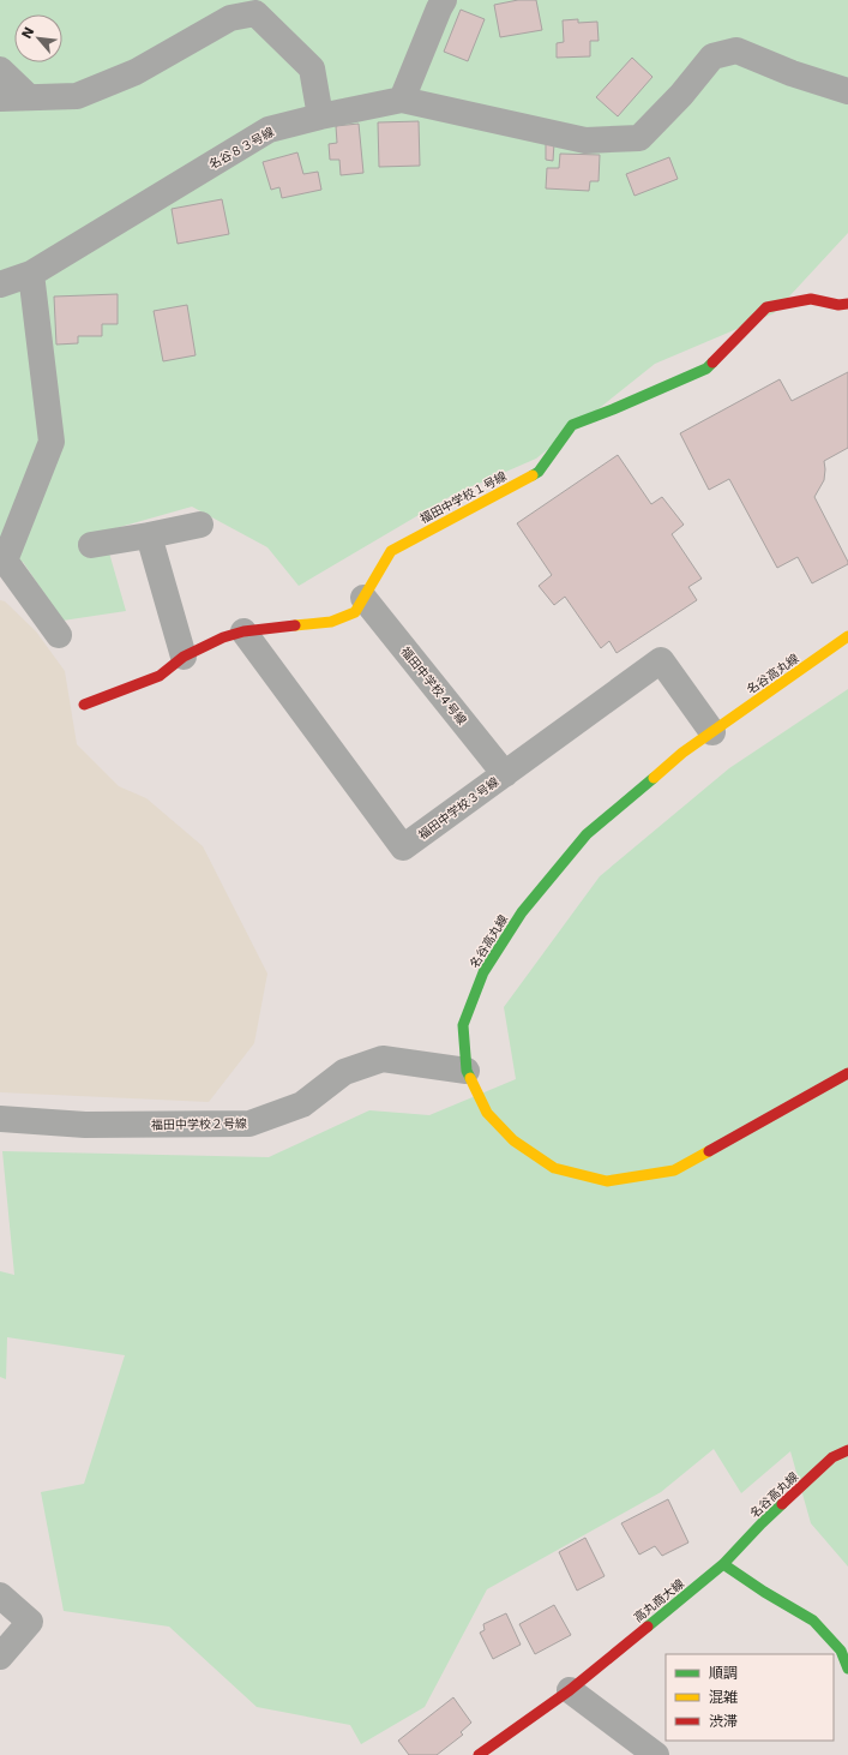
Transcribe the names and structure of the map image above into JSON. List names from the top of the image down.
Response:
{
  "streets": {
    "street": [
      "名谷８３号線",
      "福田中学校１号線",
      "名谷高丸線",
      "福田中学校４号線",
      "福田中学校３号線",
      "福田中学校２号線",
      "高丸商大線"
    ]
  },
  "crossings": [
    ["福田中学校１号線", "福田中学校４号線"],
    ["福田中学校１号線", "福田中学校３号線"],
    ["名谷高丸線", "福田中学校３号線"],
    ["名谷高丸線", "福田中学校２号線"],
    ["名谷高丸線", "高丸商大線"],
    ["福田中学校４号線", "福田中学校３号線"]
  ],
  "legend": ["順調", "混雑", "渋滞"],
  "north": "top left"
}
